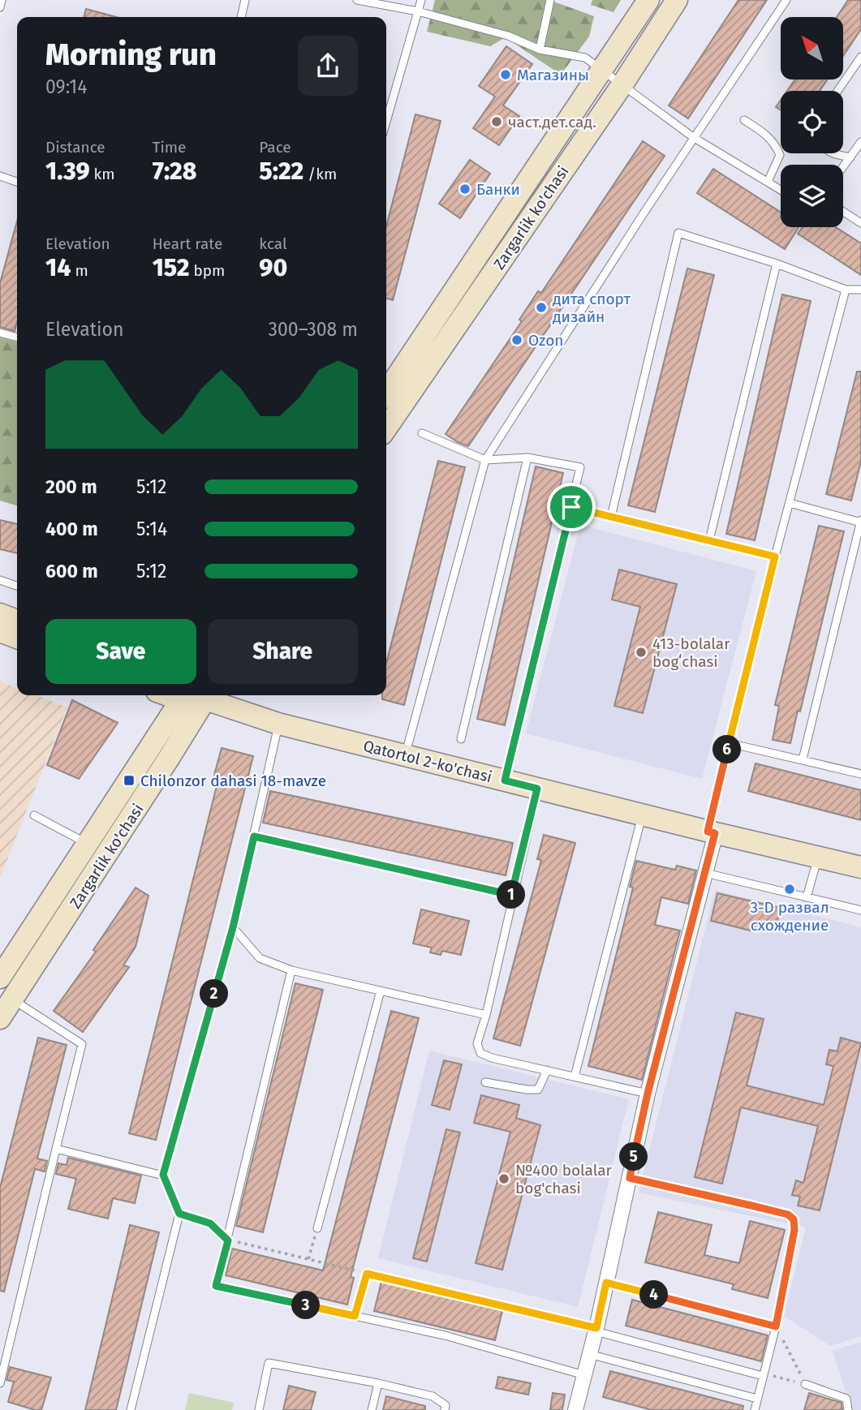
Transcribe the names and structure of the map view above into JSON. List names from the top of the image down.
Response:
{
  "streets": {
    "main road": ["Zargarlik ko'chasi", "Qatortol 2-ko'chasi"]
  },
  "places": {
    "other": [
      "Магазины",
      "част.дет.сад.",
      "Банки",
      "дита спорт дизайн",
      "Ozon",
      "413-bolalar bogʻchasi",
      "3-D развал схождение",
      "№400 bolalar bog'chasi"
    ],
    "transit": ["Chilonzor dahasi 18-mavze"]
  },
  "north": "top left",
  "page": {
    "heading": ["Morning run", "09:14"],
    "stats": [
      ["Distance", "1.39 km"],
      ["Time", "7:28"],
      ["Pace", "5:22 /km"],
      ["Elevation", "14 m"],
      ["Heart rate", "152 bpm"],
      ["kcal", "90"]
    ],
    "chart": ["Elevation", "300–308 m"],
    "list": [
      {
        "name": "200 m",
        "note": "5:12"
      },
      {
        "name": "400 m",
        "note": "5:14"
      },
      {
        "name": "600 m",
        "note": "5:12"
      }
    ],
    "buttons": ["Save", "Share"],
    "pins": [
      "6",
      "1",
      "2",
      "5",
      "4",
      "3"
    ]
  }
}
